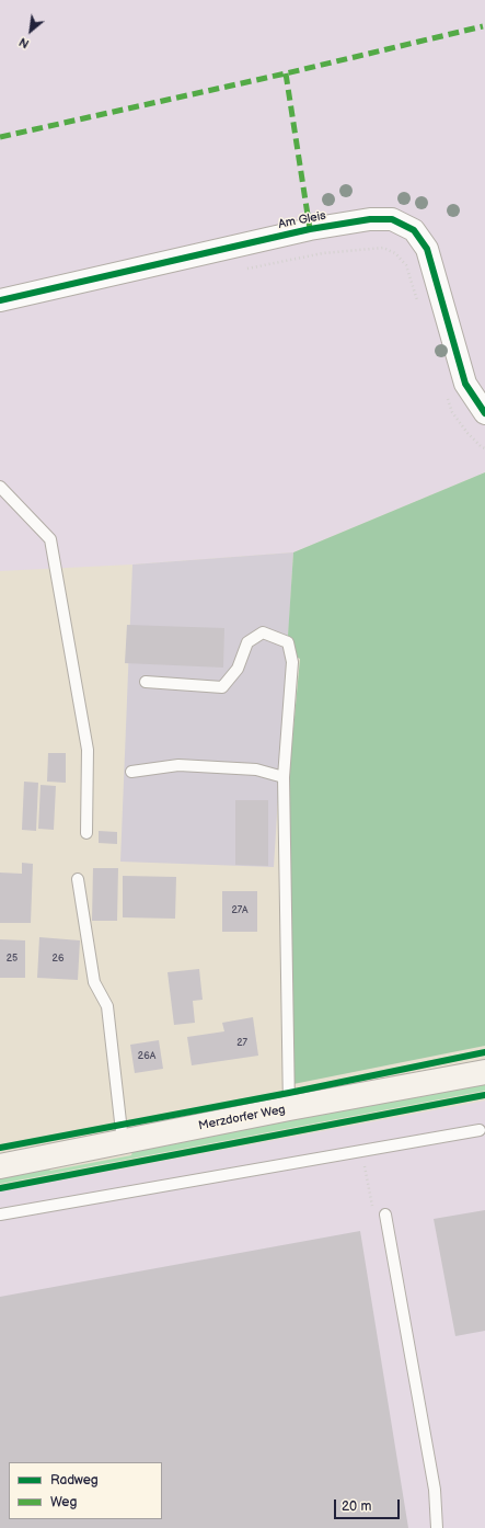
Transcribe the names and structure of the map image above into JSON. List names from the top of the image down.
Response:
{
  "streets": {
    "street": ["Am Gleis", "Merzdorfer Weg"]
  },
  "house_numbers": [
    "27A",
    "25",
    "26",
    "27",
    "26A"
  ],
  "legend": ["Radweg", "Weg"],
  "scale_bar": "20 m",
  "north": "bottom left"
}
